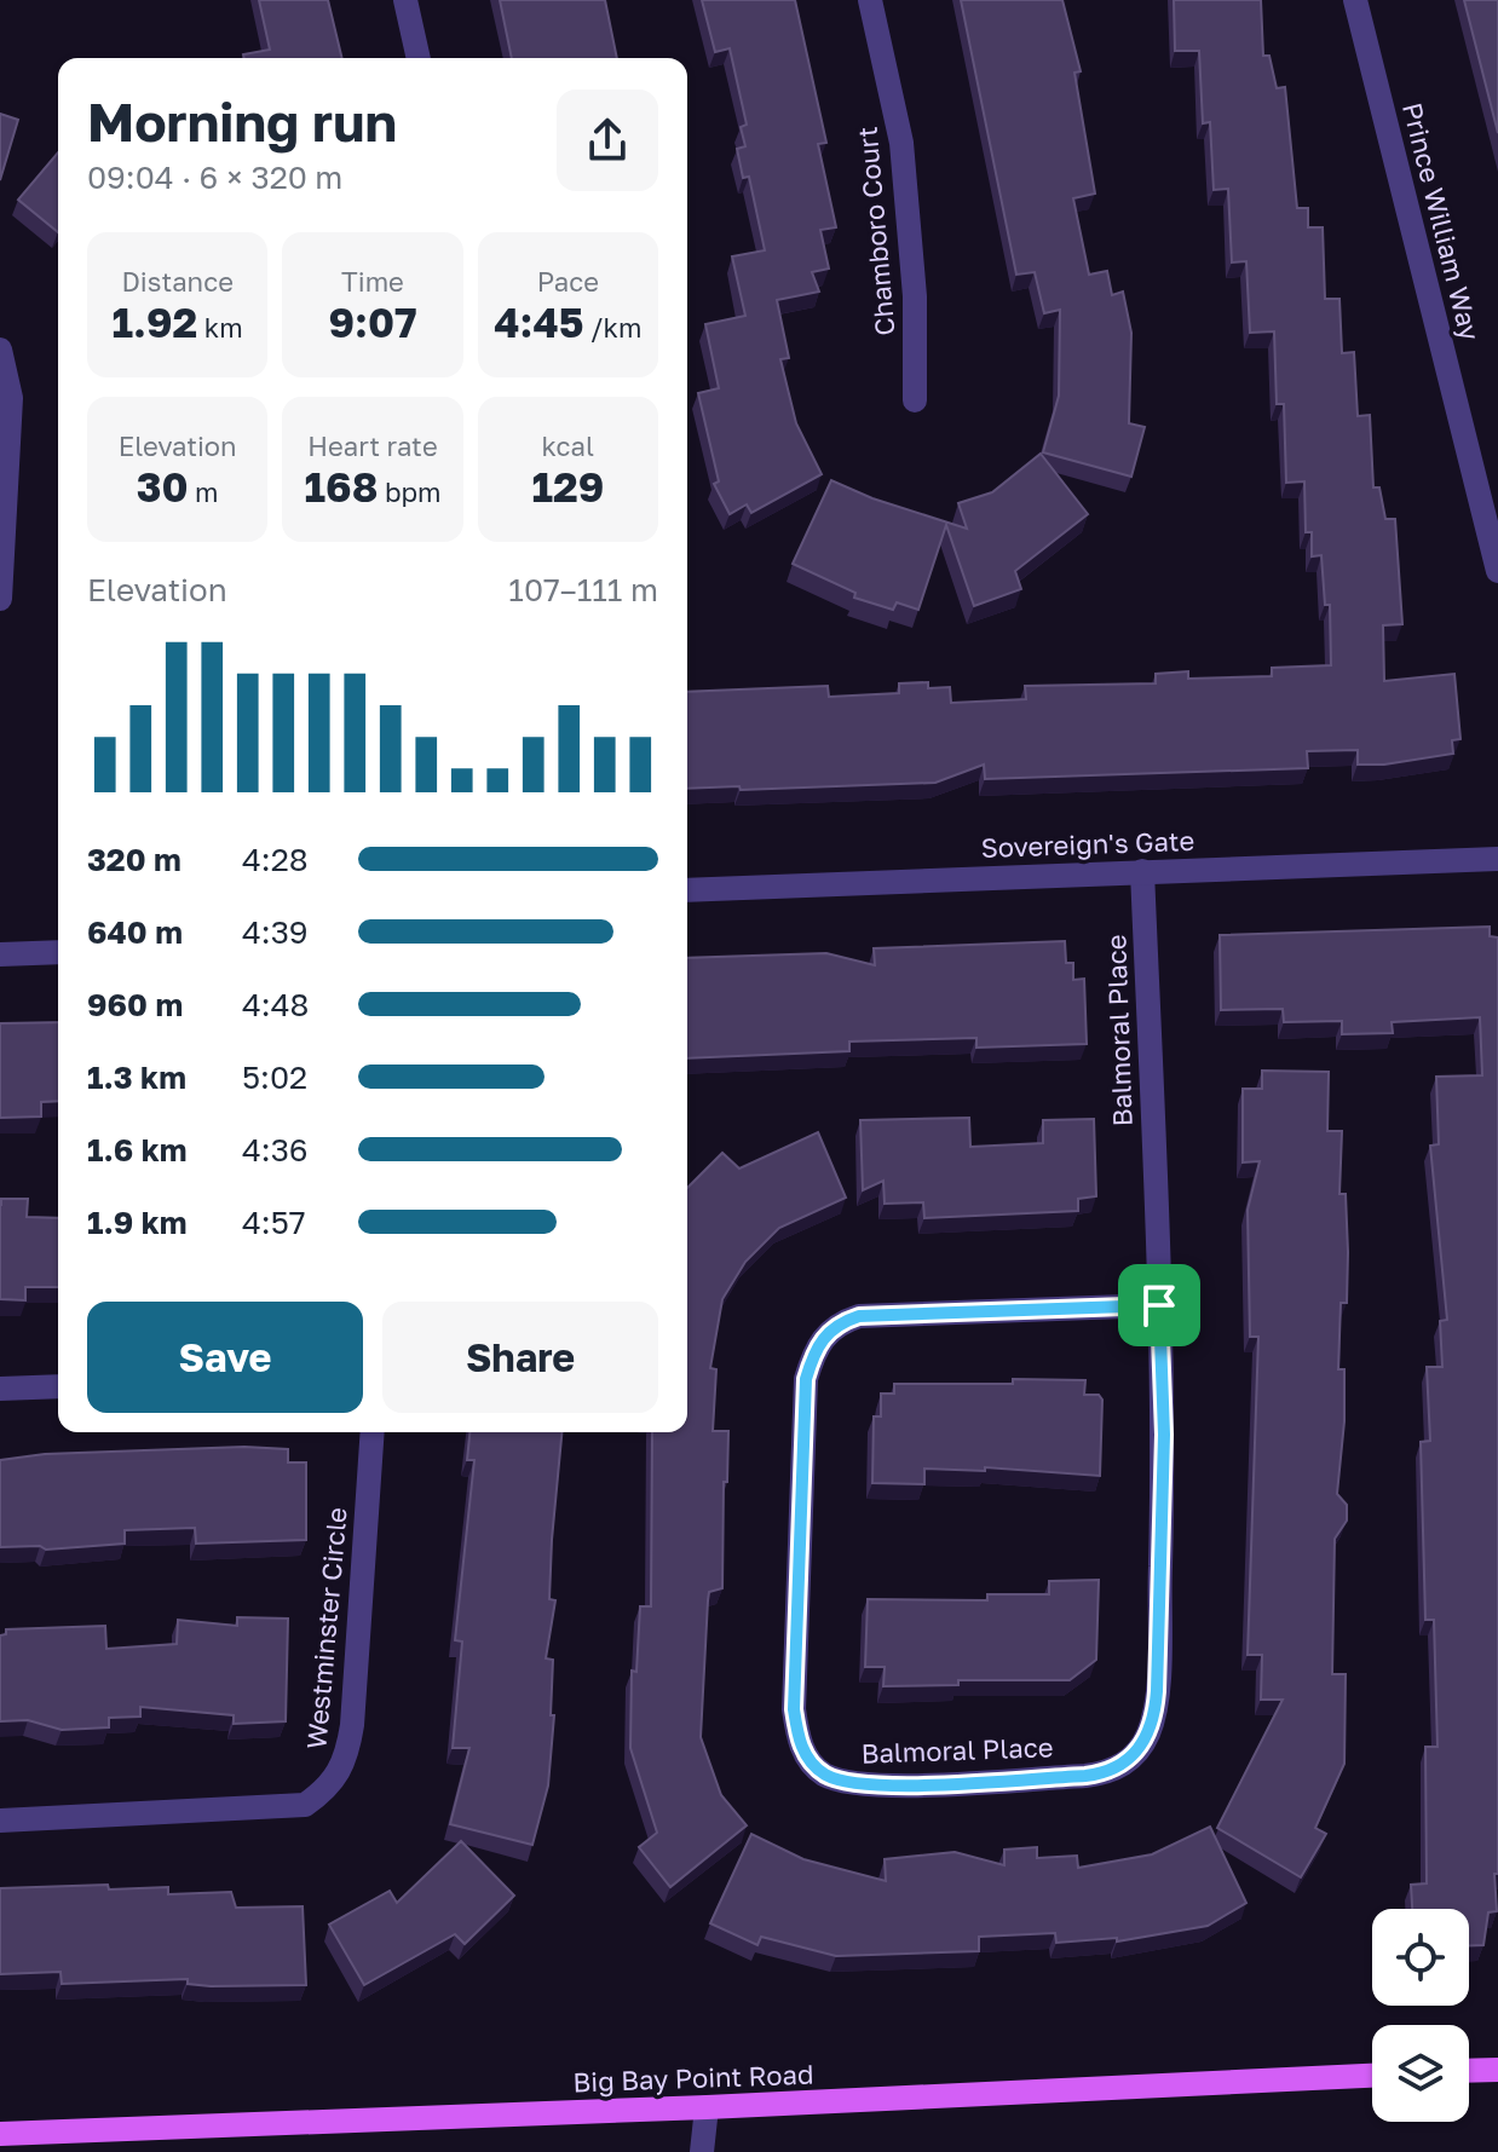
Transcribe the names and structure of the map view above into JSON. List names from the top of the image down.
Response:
{
  "streets": {
    "main road": ["Big Bay Point Road"],
    "street": [
      "Prince William Way",
      "Chamboro Court",
      "Sovereign's Gate",
      "Balmoral Place",
      "Westminster Circle"
    ]
  },
  "crossings": [
    ["Sovereign's Gate", "Balmoral Place"]
  ],
  "page": {
    "heading": ["Morning run", "09:04 · 6 × 320 m"],
    "stats": [
      ["Distance", "1.92 km"],
      ["Time", "9:07"],
      ["Pace", "4:45 /km"],
      ["Elevation", "30 m"],
      ["Heart rate", "168 bpm"],
      ["kcal", "129"]
    ],
    "chart": ["Elevation", "107–111 m"],
    "list": [
      {
        "name": "320 m",
        "note": "4:28"
      },
      {
        "name": "640 m",
        "note": "4:39"
      },
      {
        "name": "960 m",
        "note": "4:48"
      },
      {
        "name": "1.3 km",
        "note": "5:02"
      },
      {
        "name": "1.6 km",
        "note": "4:36"
      },
      {
        "name": "1.9 km",
        "note": "4:57"
      }
    ],
    "buttons": ["Save", "Share"]
  }
}
